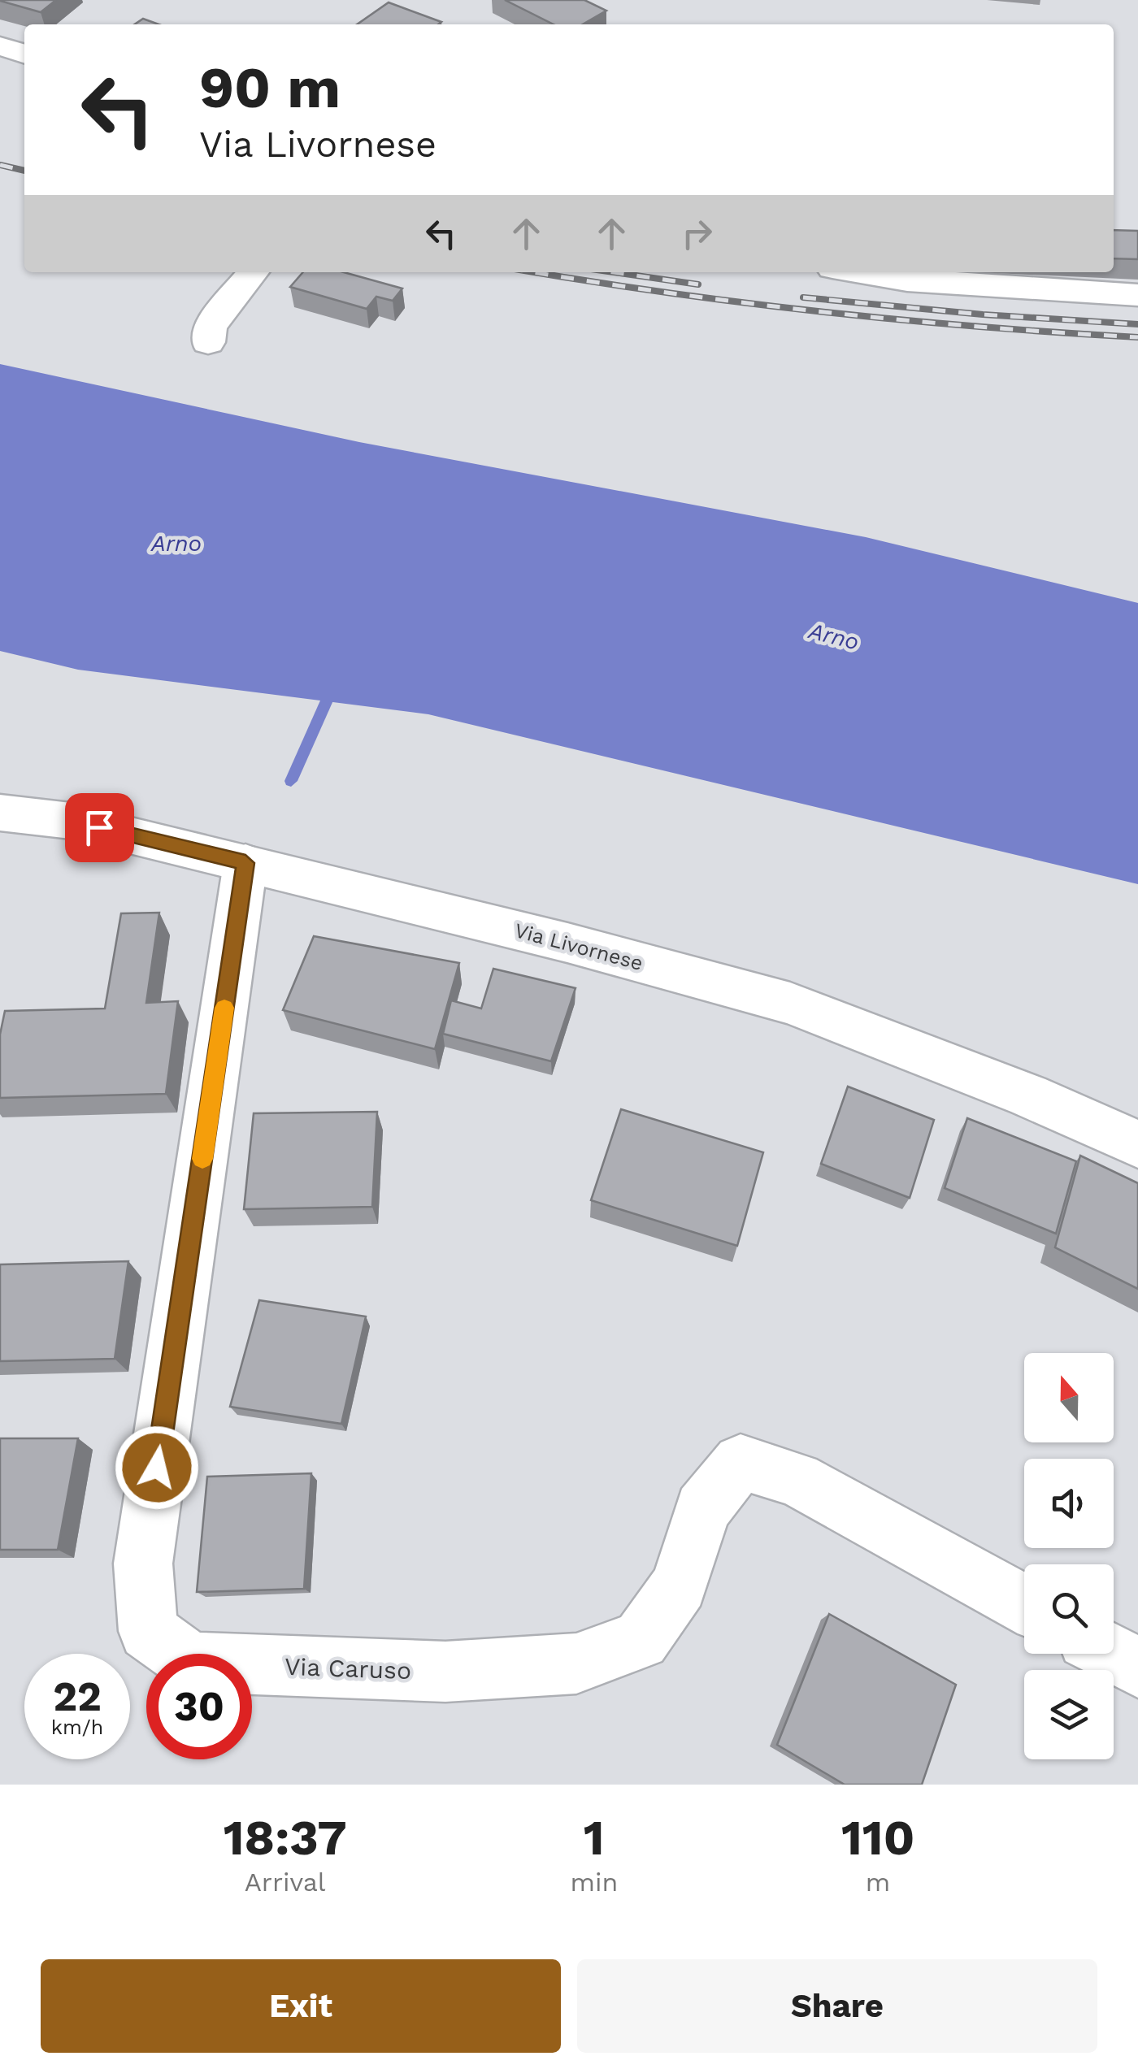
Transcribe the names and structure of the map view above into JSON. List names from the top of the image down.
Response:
{
  "streets": {
    "street": ["Via Livornese", "Via Caruso"]
  },
  "crossings": [
    ["Via Livornese", "Via Caruso"]
  ],
  "water": ["Arno"],
  "north": "top",
  "page": {
    "turn": ["90 m", "Via Livornese"],
    "speed": "22 km/h",
    "limit": "30",
    "eta": [
      "18:37",
      "Arrival",
      "1",
      "min",
      "110",
      "m"
    ],
    "buttons": ["Exit", "Share"]
  }
}
